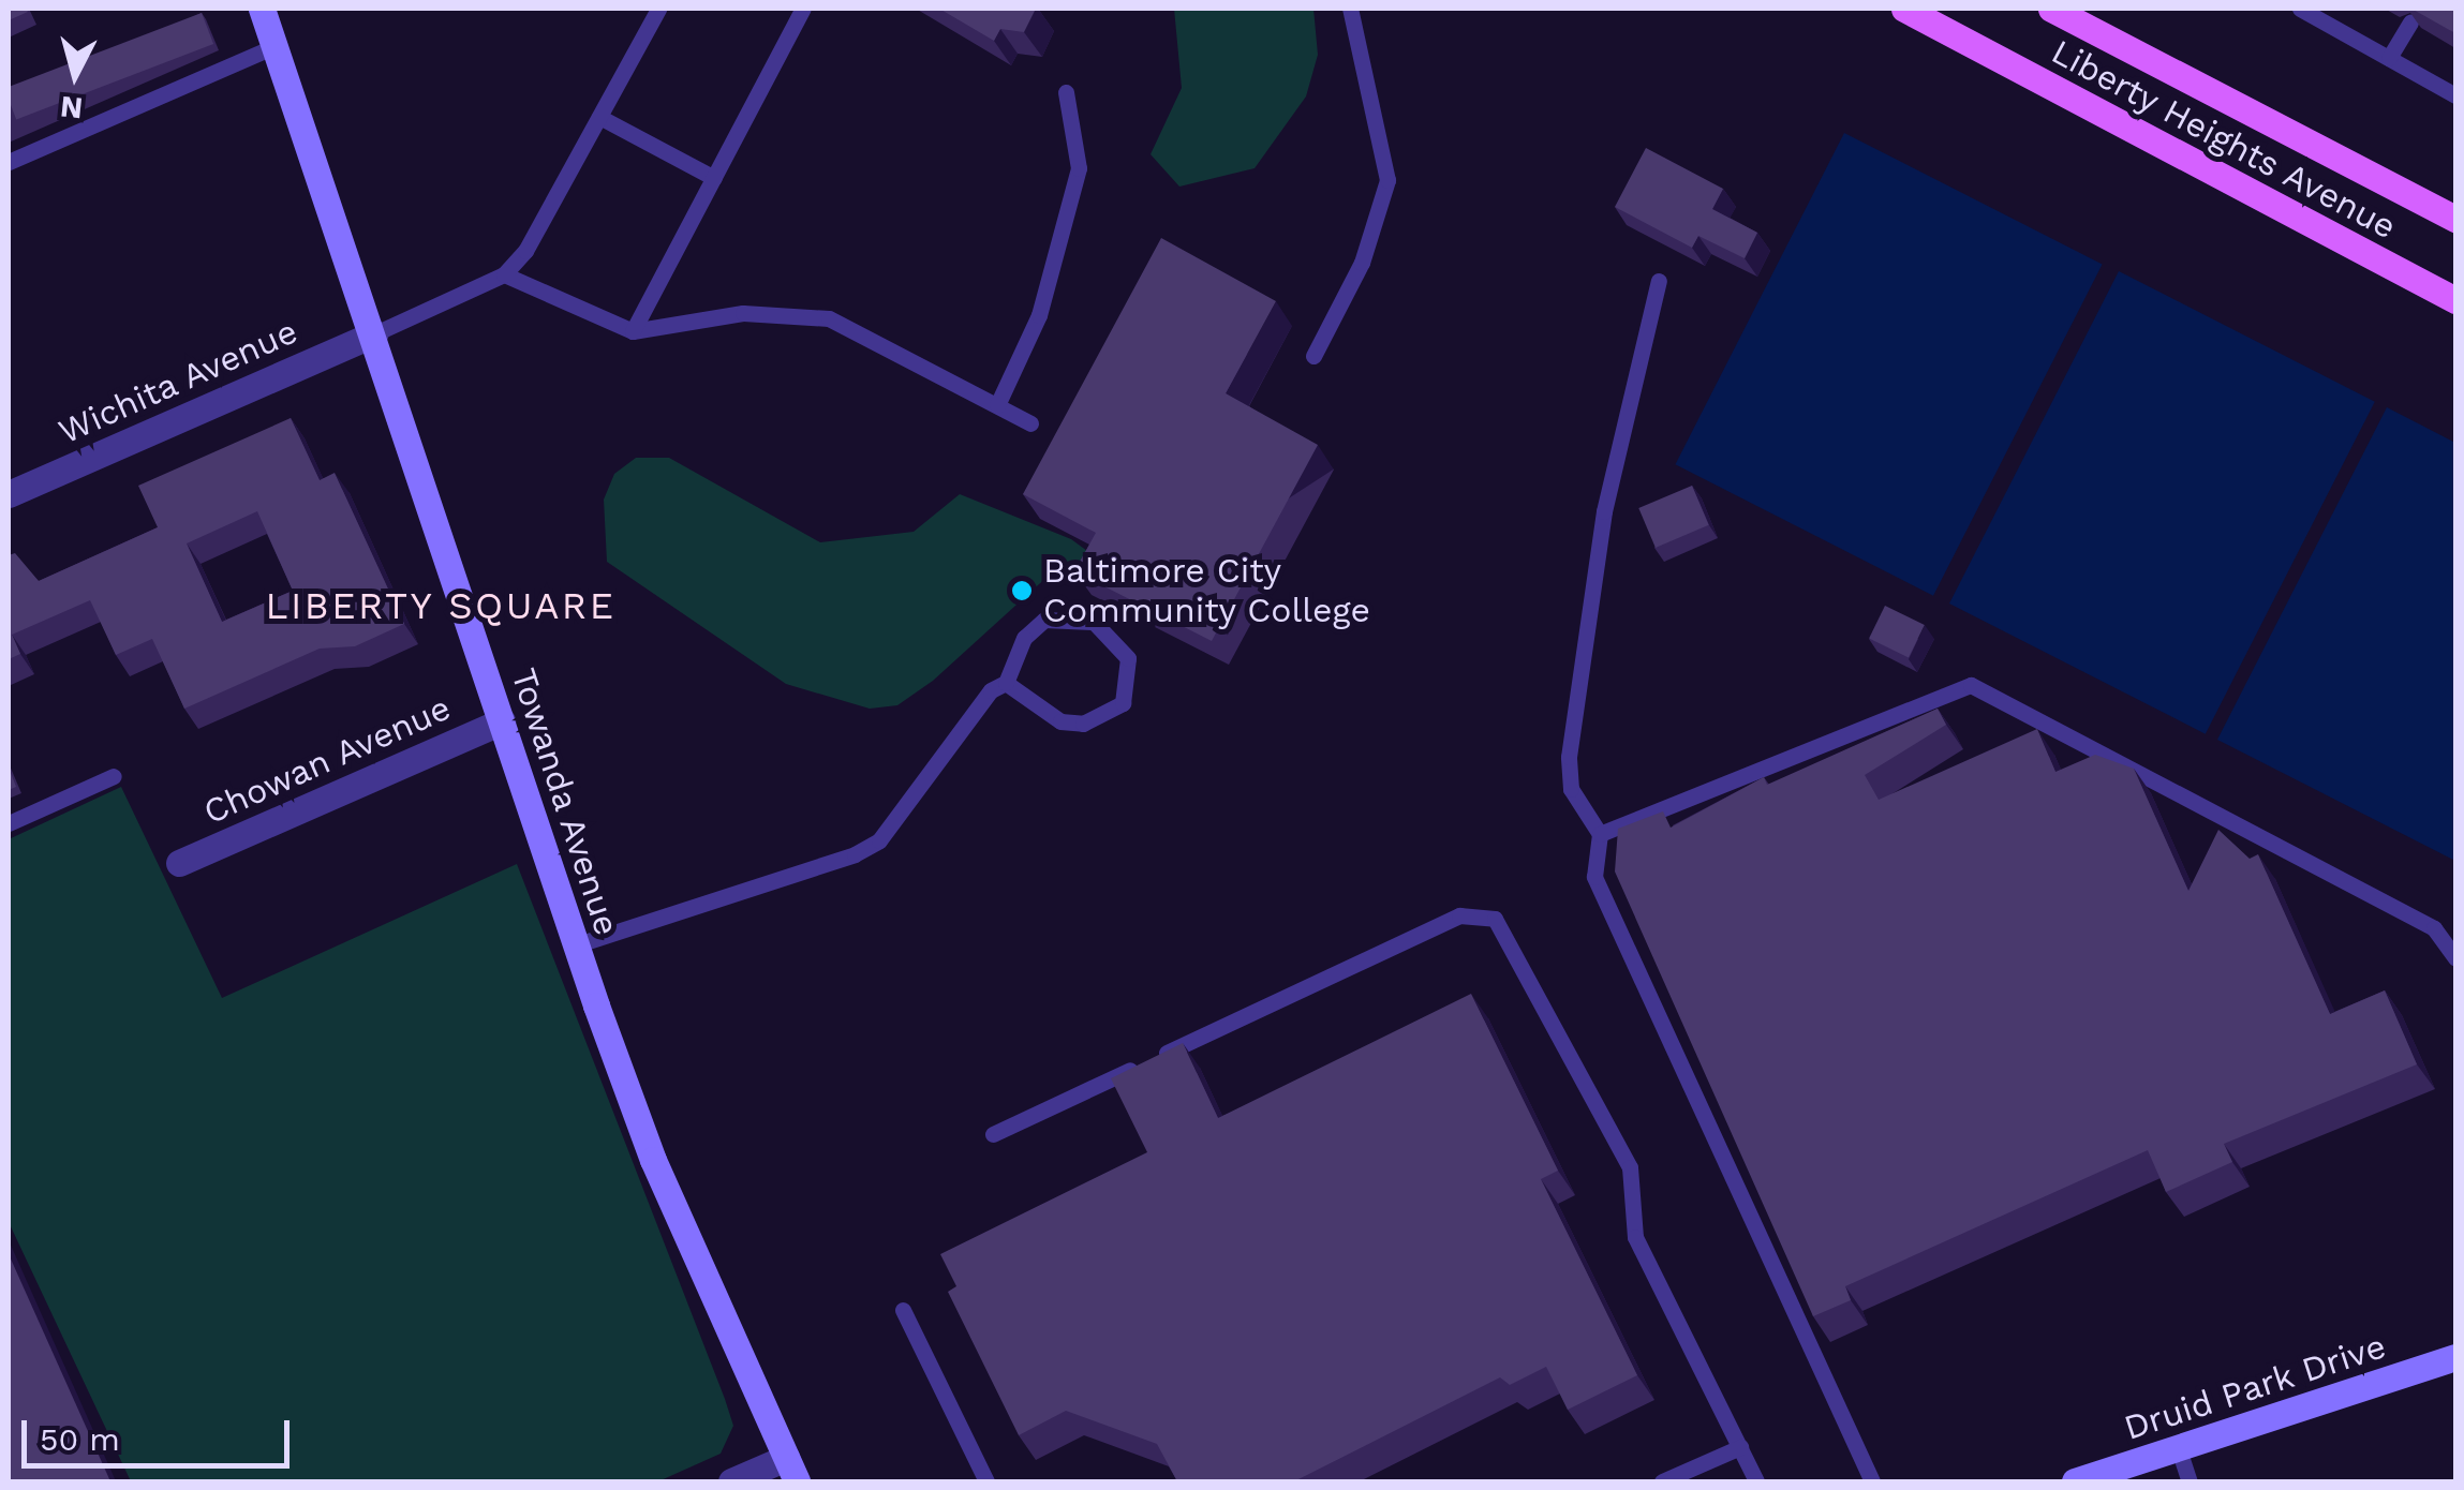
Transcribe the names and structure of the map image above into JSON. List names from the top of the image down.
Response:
{
  "streets": {
    "main road": ["Liberty Heights Avenue"],
    "street": [
      "Wichita Avenue",
      "Chowan Avenue",
      "Towanda Avenue",
      "Druid Park Drive"
    ]
  },
  "crossings": [
    ["Wichita Avenue", "Towanda Avenue"],
    ["Chowan Avenue", "Towanda Avenue"]
  ],
  "districts": ["LIBERTY SQUARE"],
  "places": ["Baltimore City Community College"],
  "scale_bar": "50 m",
  "north": "bottom"
}
